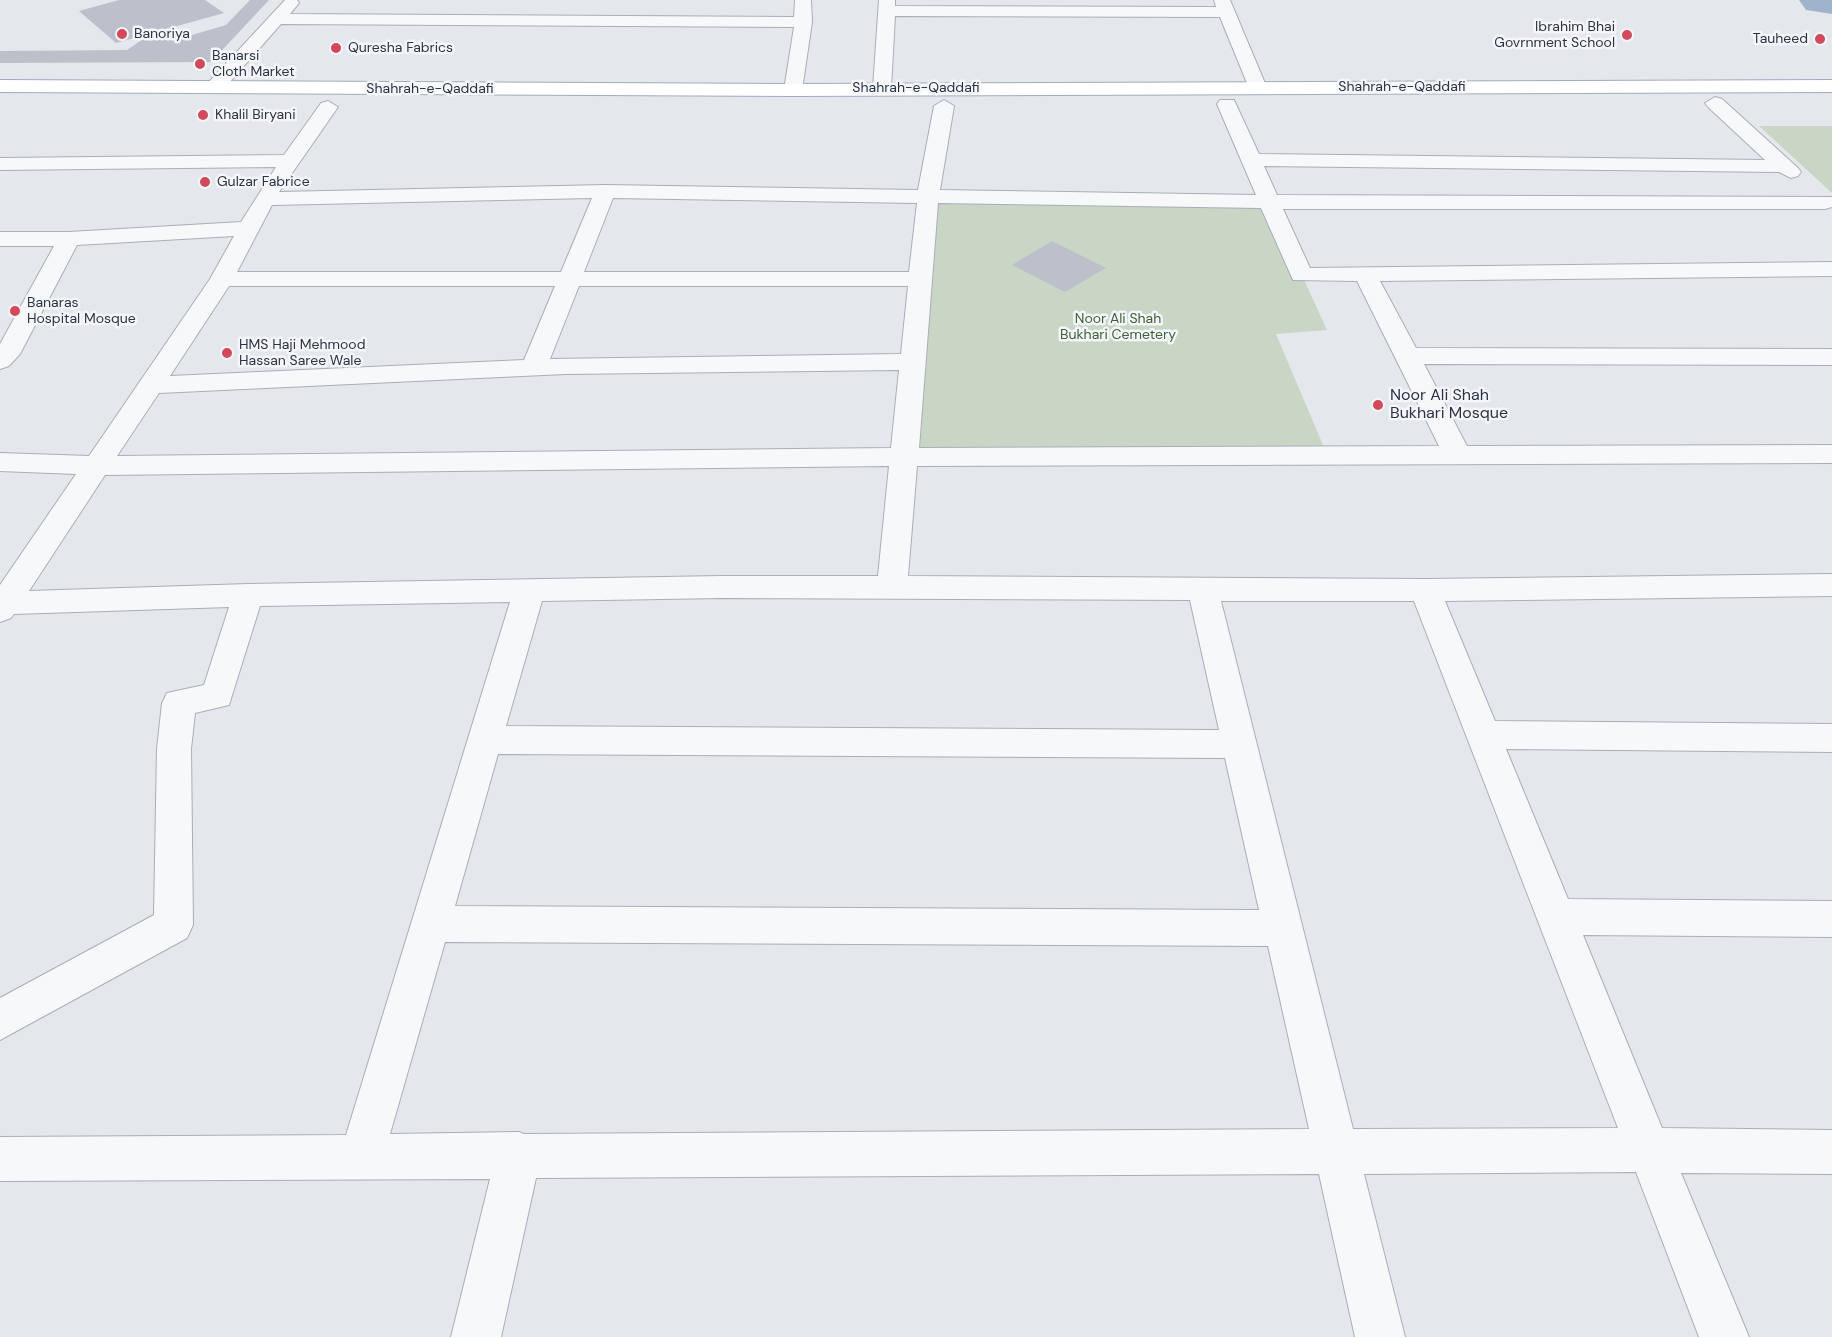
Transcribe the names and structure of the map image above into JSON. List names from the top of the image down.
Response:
{
  "streets": {
    "main road": ["Shahrah-e-Qaddafi"]
  },
  "parks": ["Noor Ali Shah Bukhari Cemetery"],
  "places": [
    "Banoriya",
    "Ibrahim Bhai Govrnment School",
    "Tauheed",
    "Quresha Fabrics",
    "Banarsi Cloth Market",
    "Khalil Biryani",
    "Gulzar Fabrice",
    "Banaras Hospital Mosque",
    "HMS Haji Mehmood Hassan Saree Wale",
    "Noor Ali Shah Bukhari Mosque"
  ]
}
